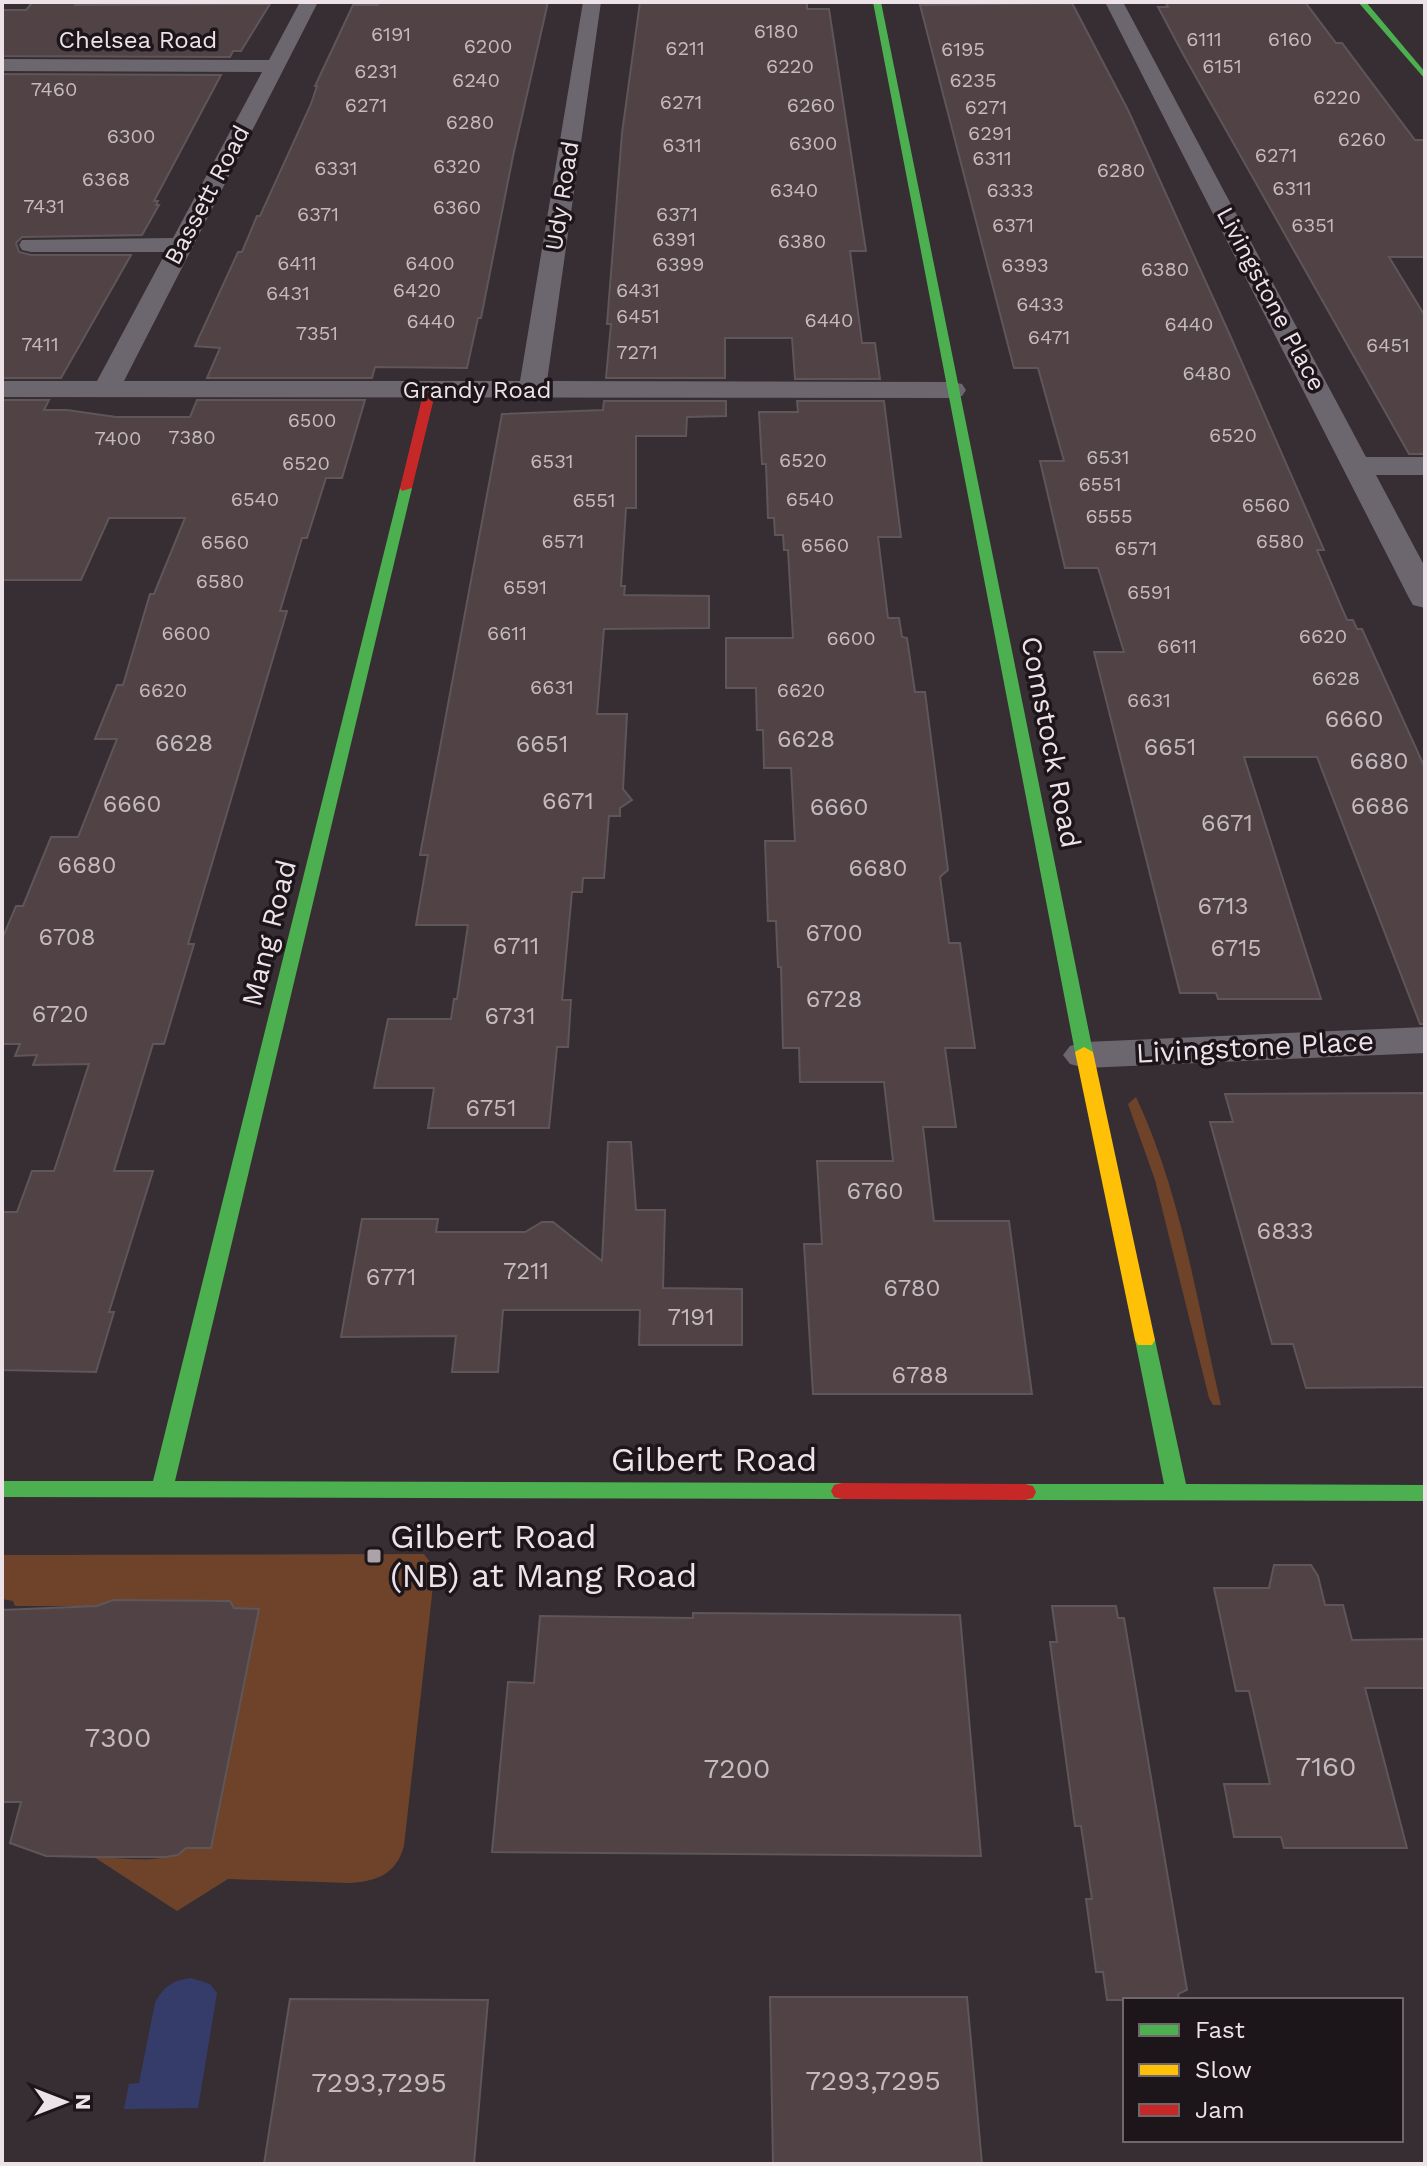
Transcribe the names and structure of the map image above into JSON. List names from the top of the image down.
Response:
{
  "streets": {
    "street": [
      "Chelsea Road",
      "Bassett Road",
      "Udy Road",
      "Livingstone Place",
      "Grandy Road",
      "Comstock Road",
      "Mang Road",
      "Gilbert Road"
    ]
  },
  "crossings": [
    ["Chelsea Road", "Bassett Road"],
    ["Bassett Road", "Grandy Road"],
    ["Udy Road", "Grandy Road"],
    ["Livingstone Place", "Comstock Road"],
    ["Grandy Road", "Comstock Road"],
    ["Grandy Road", "Mang Road"],
    ["Comstock Road", "Gilbert Road"],
    ["Mang Road", "Gilbert Road"]
  ],
  "places": {
    "transit": ["Gilbert Road (NB) at Mang Road"]
  },
  "house_numbers": [
    "6180",
    "6191",
    "6111",
    "6160",
    "6200",
    "6211",
    "6195",
    "6220",
    "6151",
    "6231",
    "6240",
    "6235",
    "7460",
    "6220",
    "6271",
    "6271",
    "6260",
    "6271",
    "6280",
    "6291",
    "6300",
    "6260",
    "6300",
    "6311",
    "6271",
    "6311",
    "6320",
    "6331",
    "6280",
    "6368",
    "6311",
    "6340",
    "6333",
    "7431",
    "6360",
    "6371",
    "6371",
    "6371",
    "6351",
    "6391",
    "6380",
    "6411",
    "6400",
    "6399",
    "6393",
    "6380",
    "6420",
    "6431",
    "6431",
    "6433",
    "6451",
    "6440",
    "6440",
    "6440",
    "7351",
    "6471",
    "7411",
    "6451",
    "7271",
    "6480",
    "6500",
    "6520",
    "7380",
    "7400",
    "6531",
    "6520",
    "6531",
    "6520",
    "6551",
    "6540",
    "6540",
    "6551",
    "6560",
    "6555",
    "6571",
    "6580",
    "6560",
    "6560",
    "6571",
    "6580",
    "6591",
    "6591",
    "6600",
    "6611",
    "6620",
    "6600",
    "6611",
    "6628",
    "6631",
    "6620",
    "6620",
    "6631",
    "6660",
    "6628",
    "6628",
    "6651",
    "6651",
    "6680",
    "6671",
    "6660",
    "6686",
    "6660",
    "6671",
    "6680",
    "6680",
    "6713",
    "6700",
    "6708",
    "6711",
    "6715",
    "6728",
    "6720",
    "6731",
    "6751",
    "6760",
    "6833",
    "7211",
    "6771",
    "6780",
    "7191",
    "6788",
    "7300",
    "7160",
    "7200",
    "7293,7295",
    "7293,7295"
  ],
  "legend": ["Fast", "Slow", "Jam"],
  "north": "right"
}
